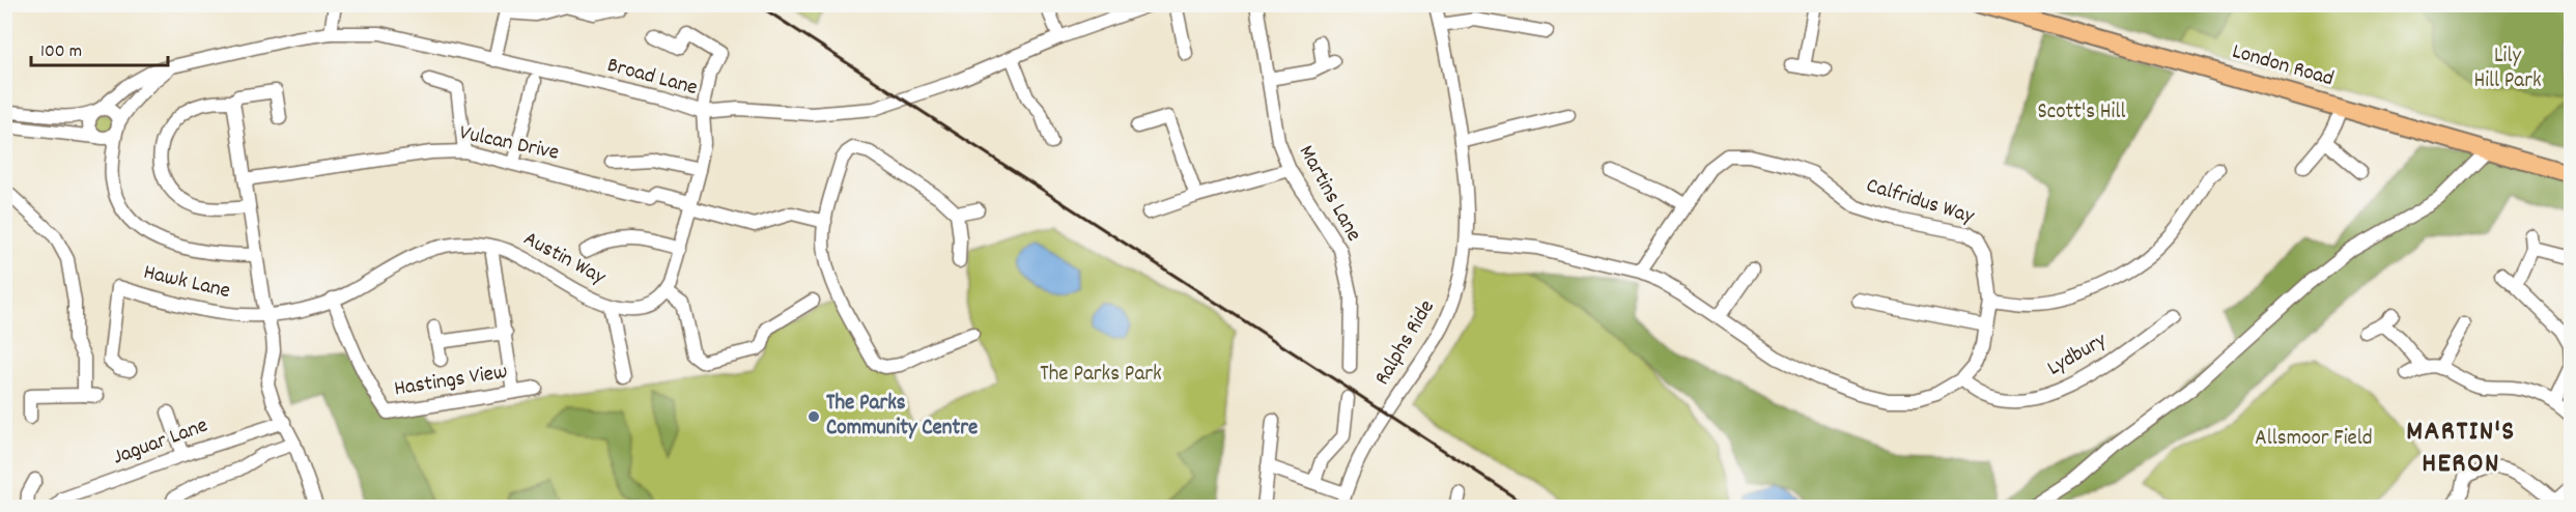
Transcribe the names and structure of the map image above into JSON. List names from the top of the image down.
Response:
{
  "streets": {
    "main road": ["London Road"],
    "street": [
      "Broad Lane",
      "Vulcan Drive",
      "Martins Lane",
      "Calfridus Way",
      "Austin Way",
      "Hawk Lane",
      "Ralphs Ride",
      "Lydbury",
      "Hastings View",
      "Jaguar Lane"
    ]
  },
  "crossings": [
    ["Calfridus Way", "Ralphs Ride"],
    ["Calfridus Way", "Lydbury"],
    ["Austin Way", "Hawk Lane"],
    ["Austin Way", "Hastings View"]
  ],
  "districts": ["MARTIN'S HERON"],
  "parks": [
    "Lily Hill Park",
    "Scott's Hill",
    "The Parks Park",
    "Allsmoor Field"
  ],
  "places": ["The Parks Community Centre"],
  "scale_bar": "100 m"
}
